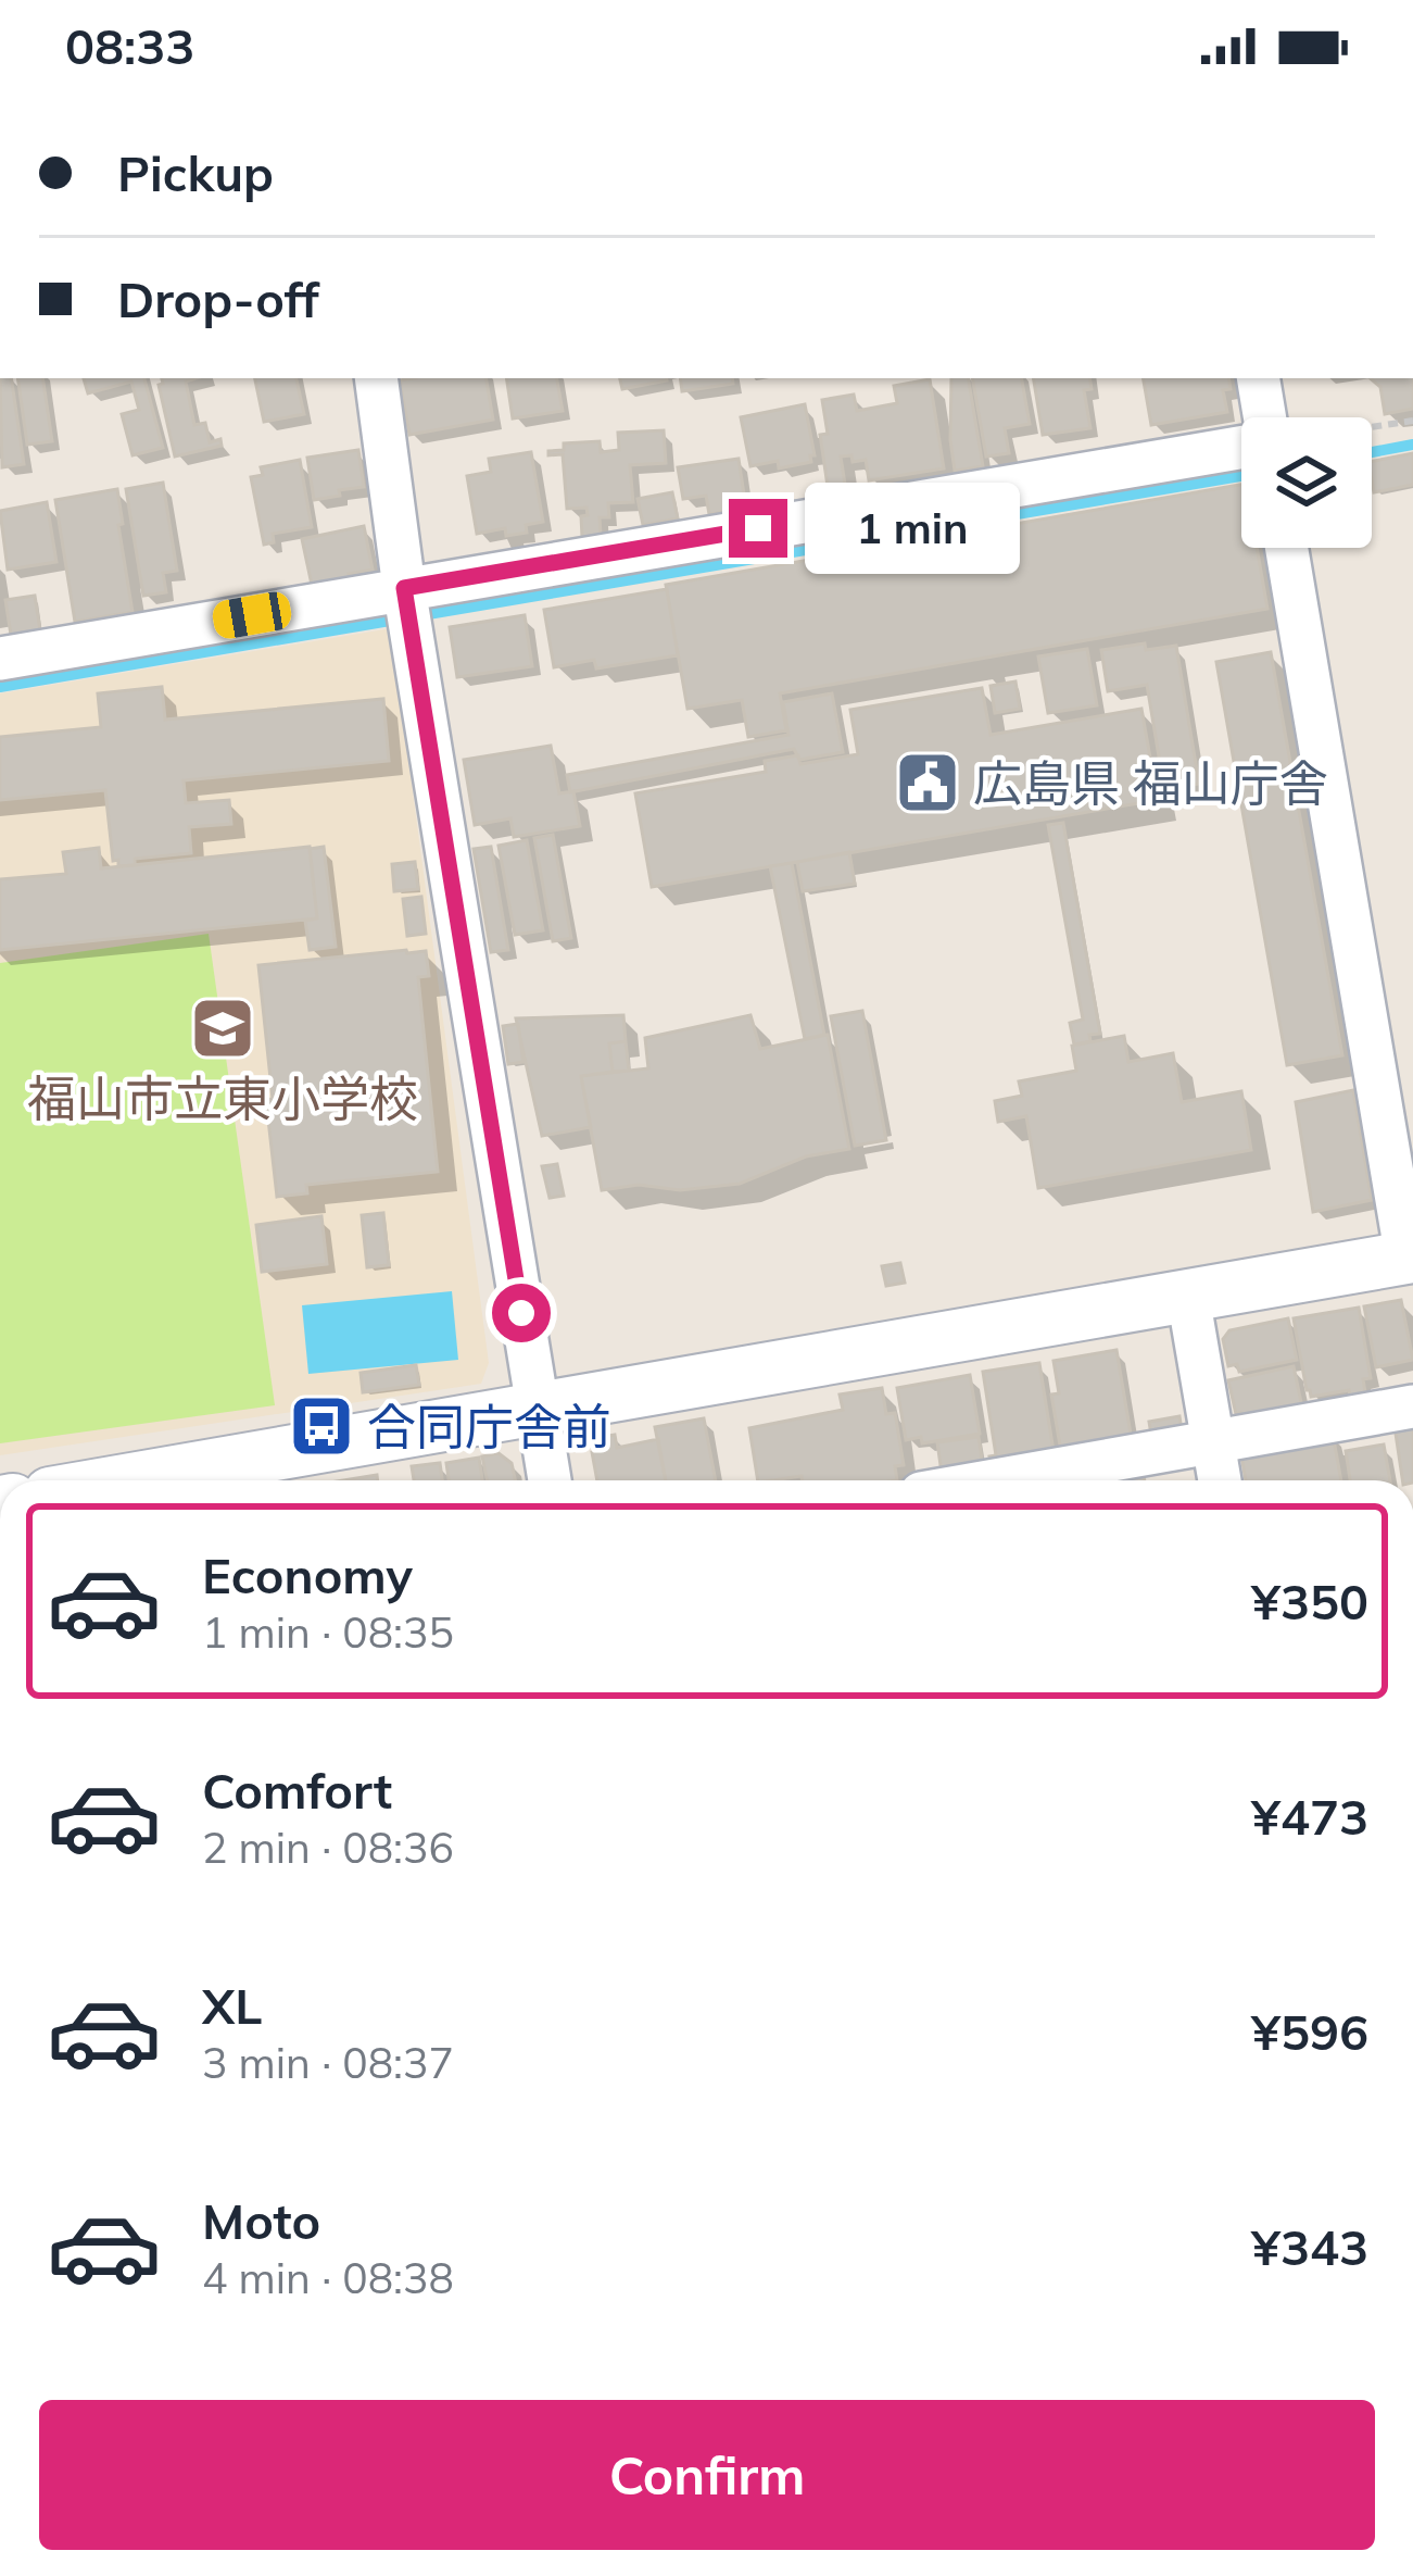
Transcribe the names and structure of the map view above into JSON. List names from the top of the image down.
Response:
{
  "places": {
    "public building": ["広島県 福山庁舎"],
    "school or university": ["福山市立東小学校"],
    "bus stop": ["合同庁舎前"]
  },
  "page": {
    "status": "08:33",
    "banner": ["Pickup", "Drop-off"],
    "bubble": "1 min",
    "list": [
      {
        "name": "Economy",
        "note": "1 min · 08:35",
        "value": "¥350"
      },
      {
        "name": "Comfort",
        "note": "2 min · 08:36",
        "value": "¥473"
      },
      {
        "name": "XL",
        "note": "3 min · 08:37",
        "value": "¥596"
      },
      {
        "name": "Moto",
        "note": "4 min · 08:38",
        "value": "¥343"
      }
    ],
    "buttons": "Confirm"
  }
}
